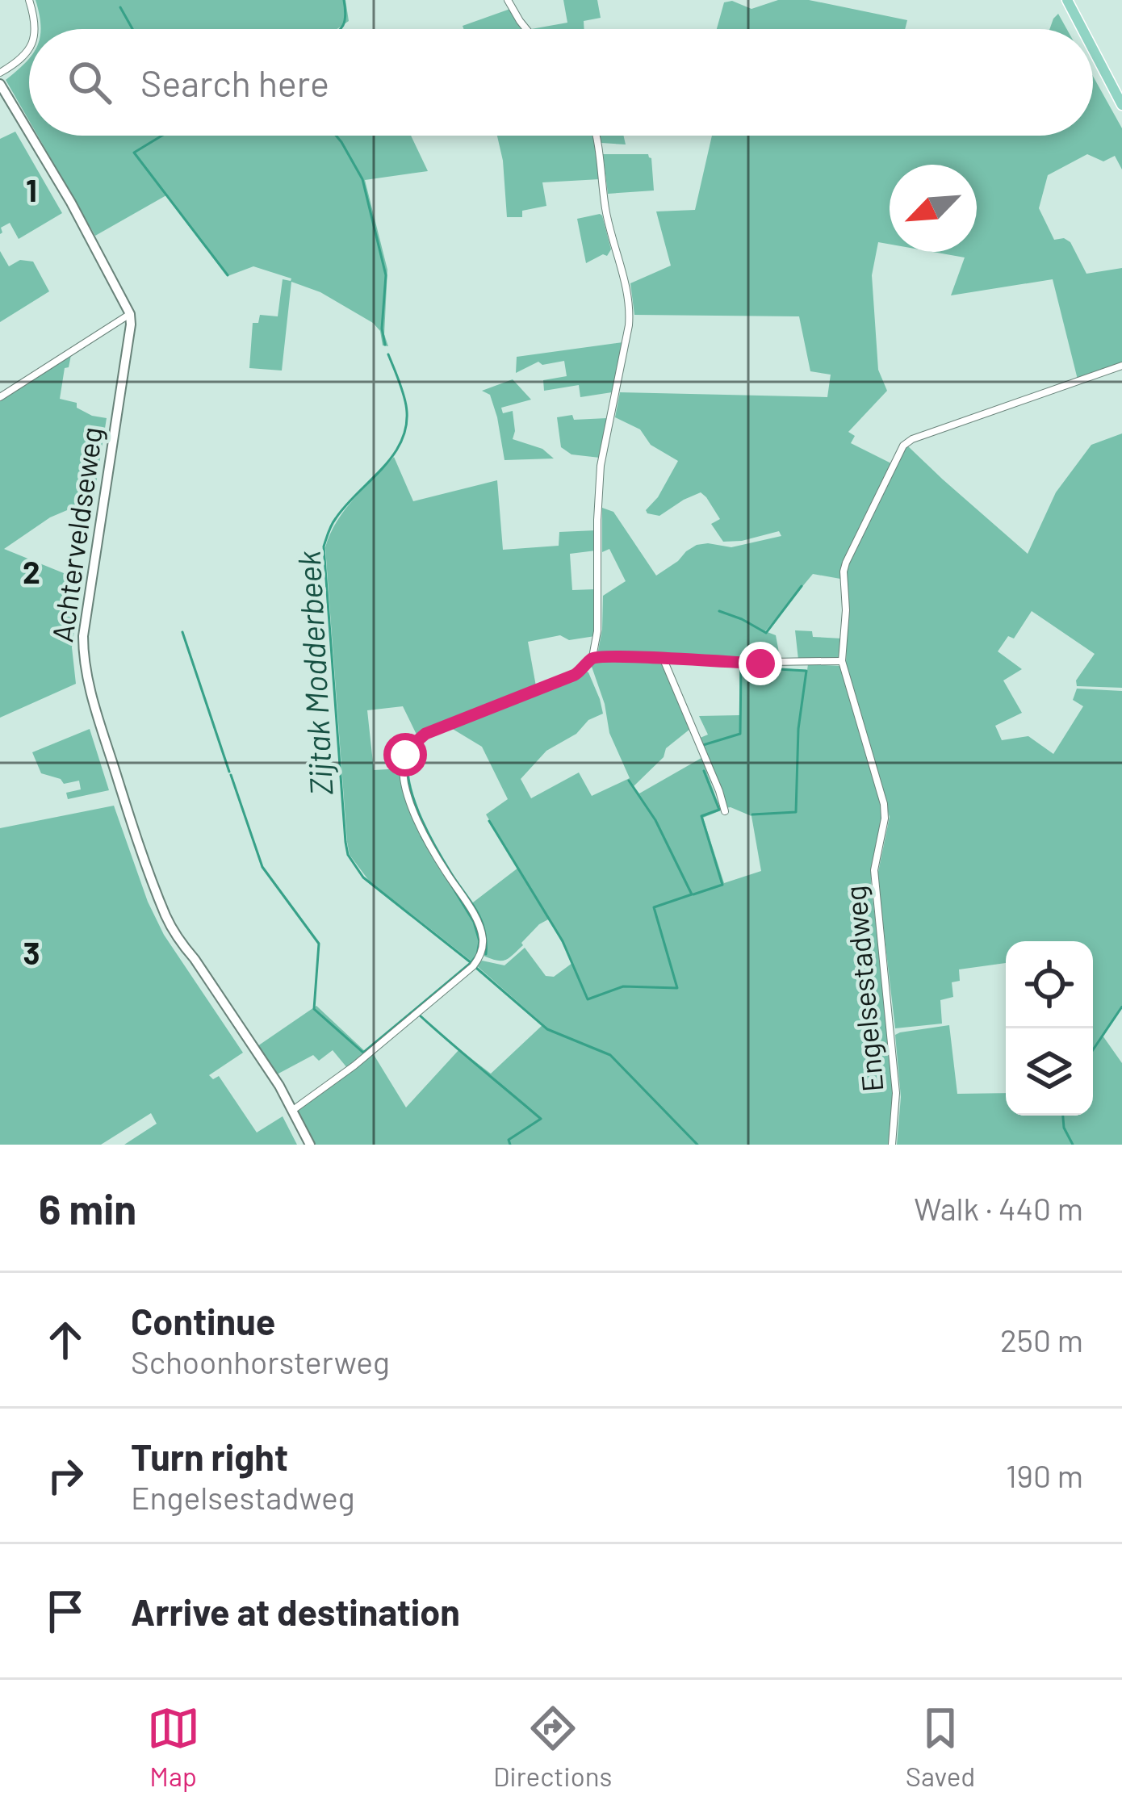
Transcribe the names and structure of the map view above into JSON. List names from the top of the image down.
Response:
{
  "streets": {
    "street": ["Achterveldseweg", "Engelsestadweg"]
  },
  "water": ["Zijtak Modderbeek"],
  "north": "bottom left",
  "page": {
    "search": "Search here",
    "heading": ["6 min", "Walk · 440 m"],
    "list": [
      ["Continue", "Schoonhorsterweg", "250 m"],
      ["Turn right", "Engelsestadweg", "190 m"],
      "Arrive at destination"
    ],
    "nav": ["Map", "Directions", "Saved"]
  },
  "grid": {
    "rows": ["1", "2", "3"]
  }
}
